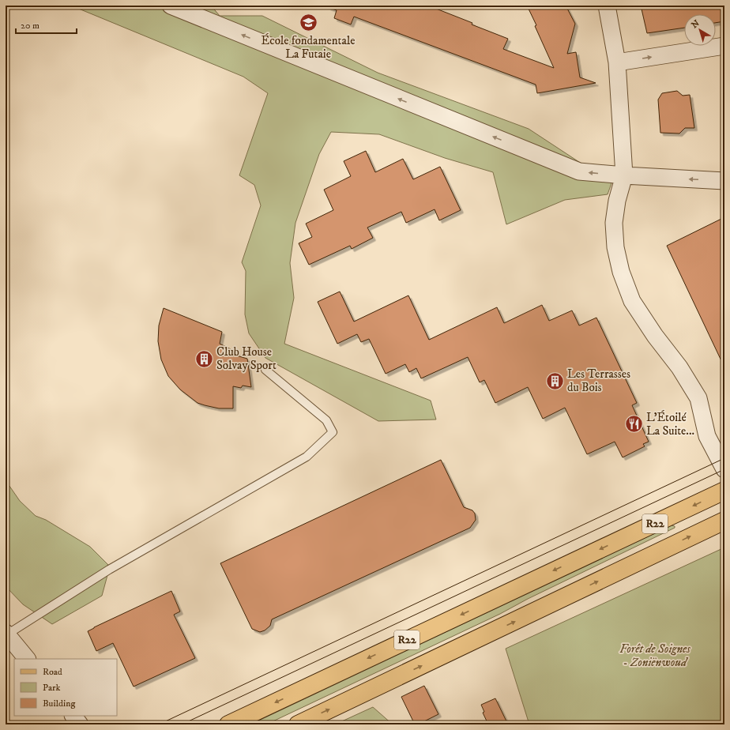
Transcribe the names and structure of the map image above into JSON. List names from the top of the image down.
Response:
{
  "streets": {
    "main road": ["R22"]
  },
  "parks": ["Forêt de Soignes - Zoniënwoud"],
  "places": {
    "school or university": ["École fondamentale La Futaie"],
    "building": ["Club House Solvay Sport", "Les Terrasses du Bois"],
    "restaurant": ["L'Étoilé La Suite..."]
  },
  "legend": ["Road", "Park", "Building"],
  "scale_bar": "20 m",
  "north": "top left"
}
